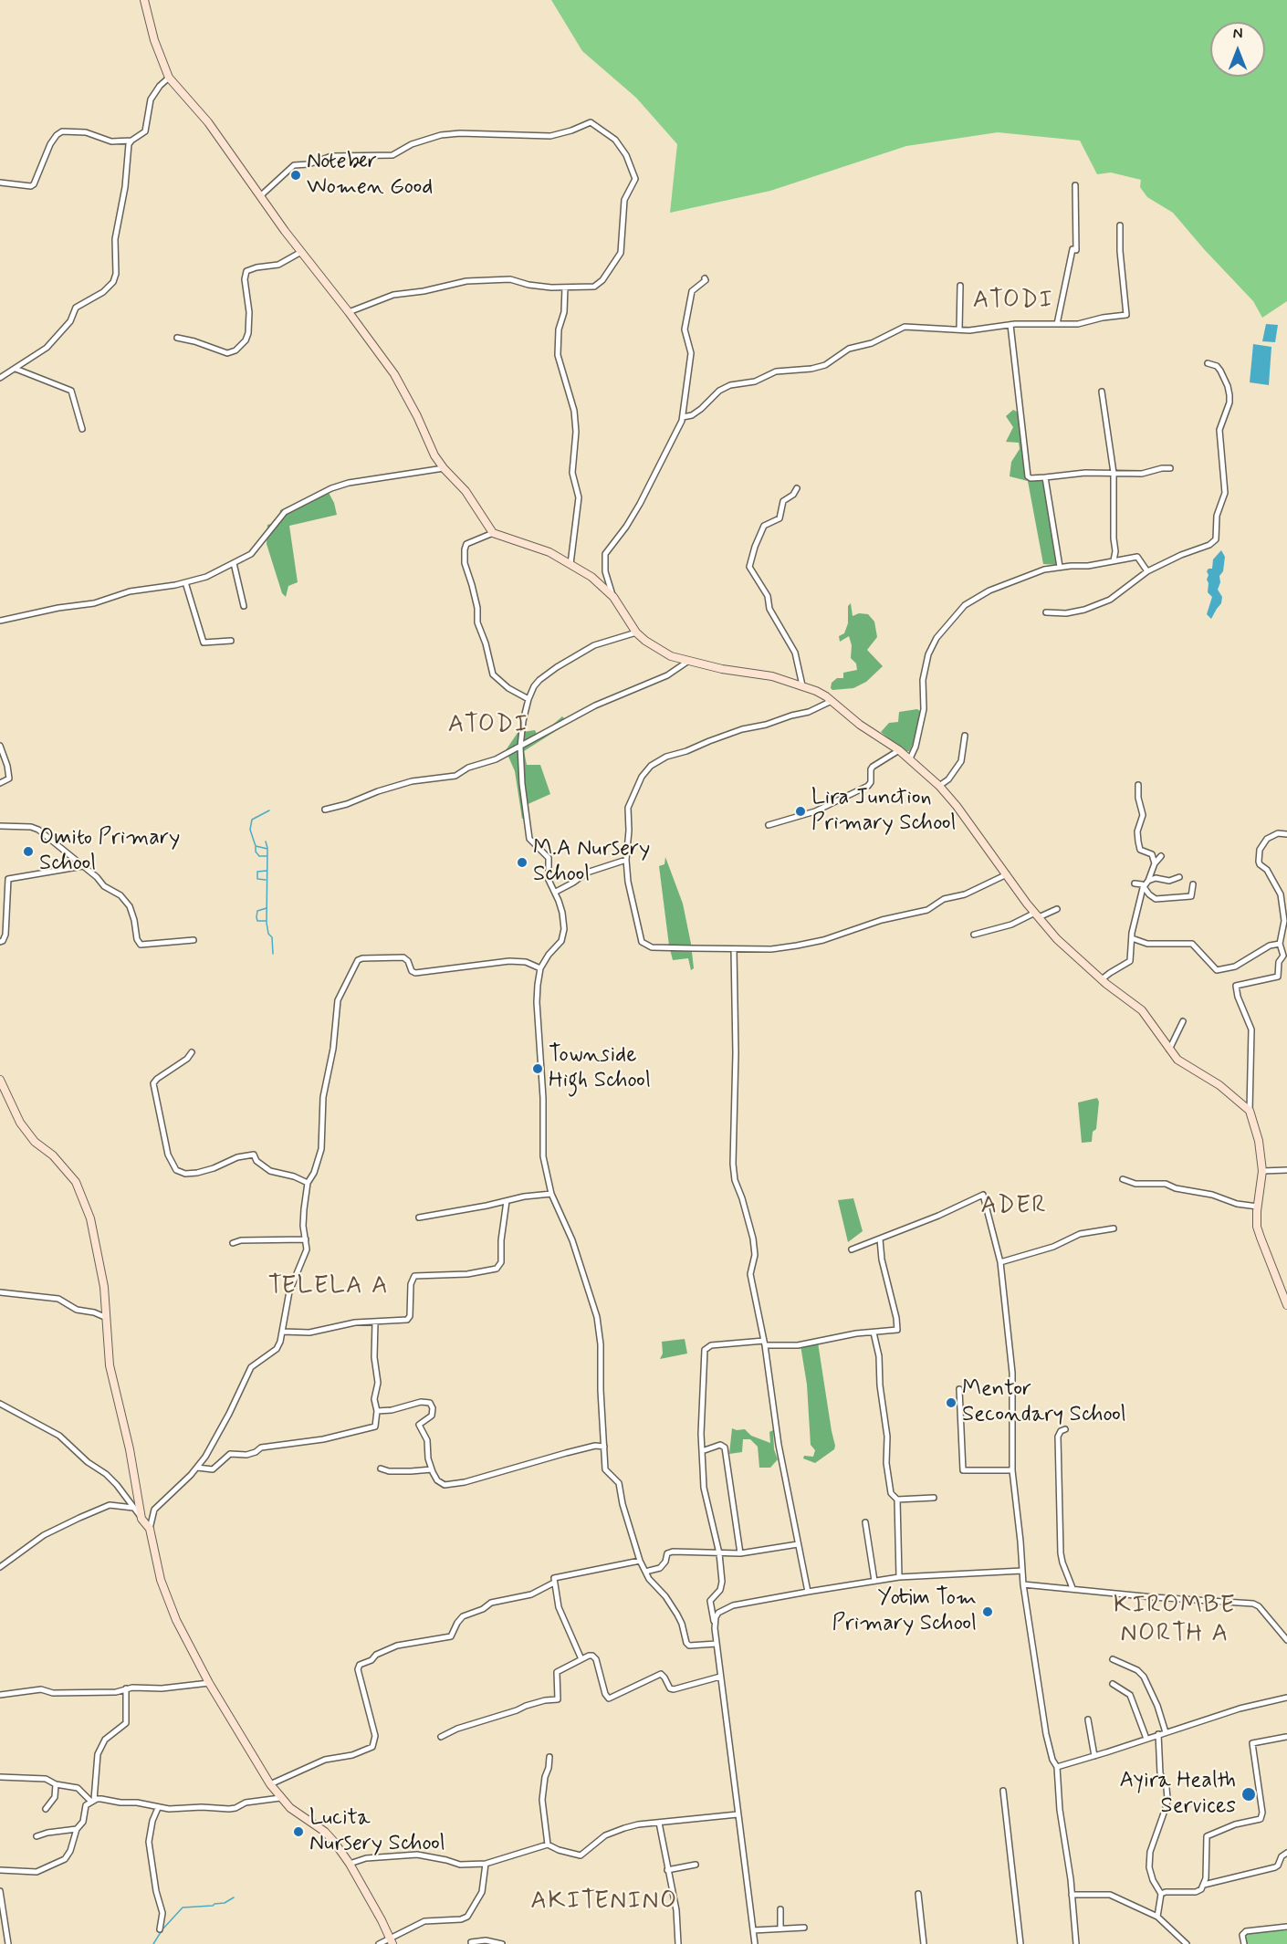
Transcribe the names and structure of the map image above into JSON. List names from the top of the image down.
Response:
{
  "districts": [
    "ATODI",
    "ATODI",
    "ADER",
    "TELELA A",
    "KIROMBE NORTH A",
    "AKITENINO"
  ],
  "places": [
    "Noteber Women Good",
    "Lira Junction Primary School",
    "Omito Primary School",
    "M.A Nursery School",
    "Townside High School",
    "Mentor Secondary School",
    "Yotim Tom Primary School",
    "Ayira Health Services",
    "Lucita Nursery School"
  ],
  "north": "top"
}
